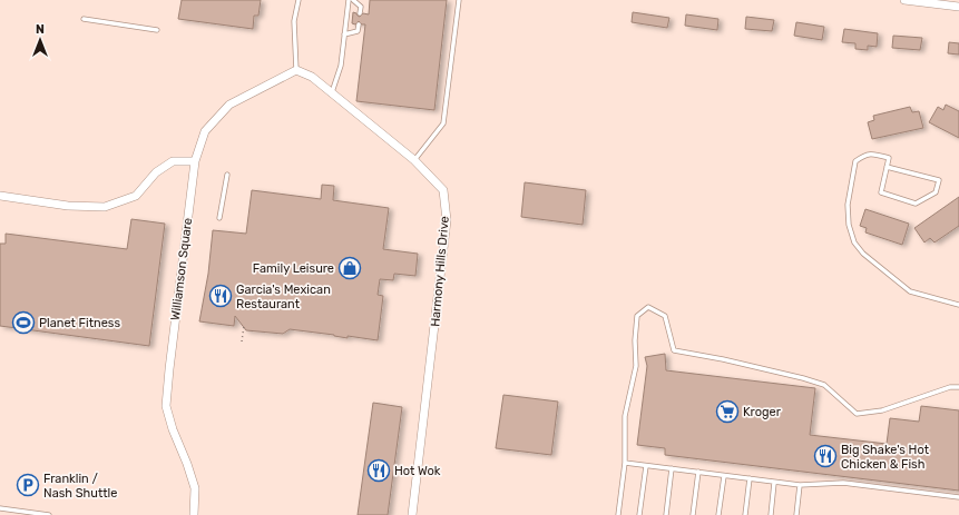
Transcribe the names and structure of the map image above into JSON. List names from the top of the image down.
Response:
{
  "streets": {
    "street": ["Williamson Square", "Harmony Hills Drive"]
  },
  "crossings": [
    ["Williamson Square", "Harmony Hills Drive"]
  ],
  "places": {
    "shop": ["Family Leisure"],
    "restaurant": ["Garcia's Mexican Restaurant", "Big Shake's Hot Chicken & Fish", "Hot Wok"],
    "sports": ["Planet Fitness"],
    "supermarket": ["Kroger"],
    "parking": ["Franklin / Nash Shuttle"]
  },
  "north": "top"
}
